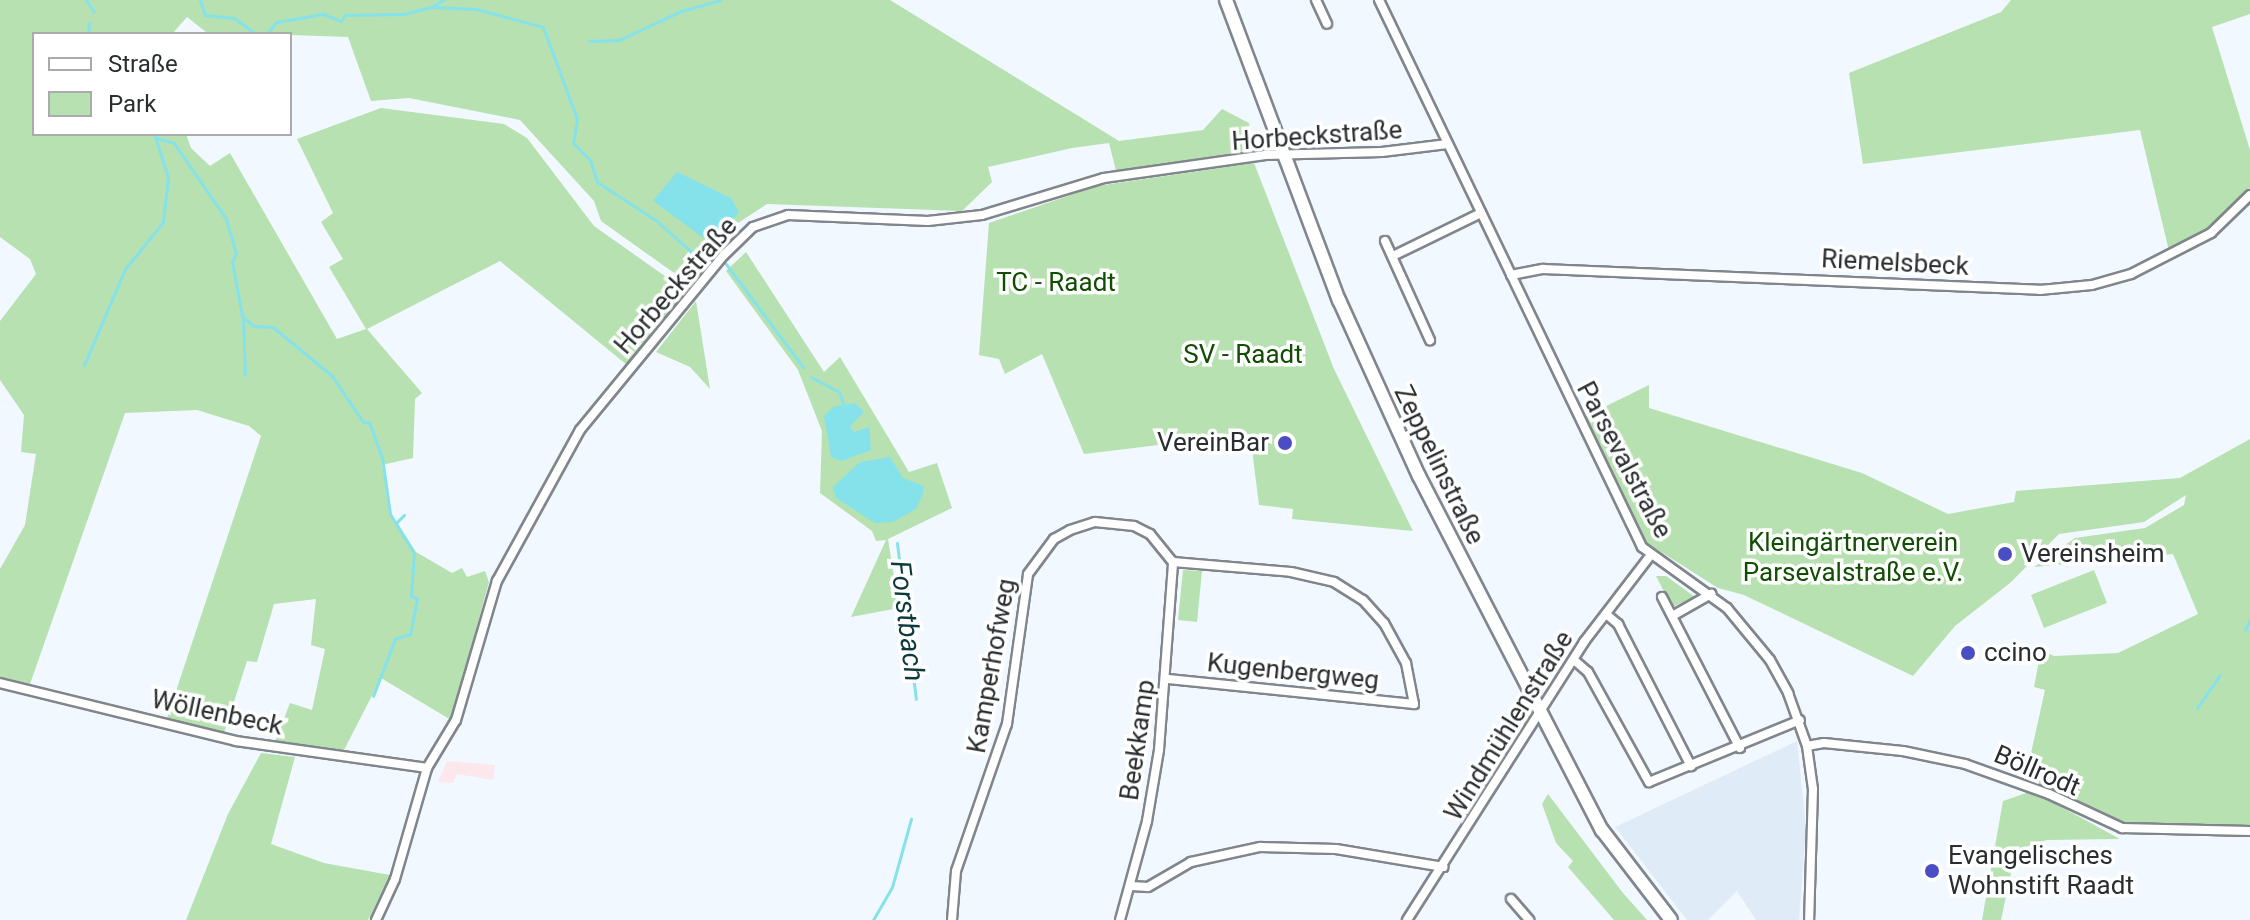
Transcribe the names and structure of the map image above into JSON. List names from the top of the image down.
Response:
{
  "streets": {
    "main road": ["Zeppelinstraße"],
    "street": [
      "Horbeckstraße",
      "Riemelsbeck",
      "Parsevalstraße",
      "Kamperhofweg",
      "Kugenbergweg",
      "Wöllenbeck",
      "Windmühlenstraße",
      "Beekkamp",
      "Böllrodt"
    ]
  },
  "crossings": [
    ["Horbeckstraße", "Parsevalstraße"],
    ["Horbeckstraße", "Zeppelinstraße"],
    ["Horbeckstraße", "Wöllenbeck"],
    ["Riemelsbeck", "Parsevalstraße"],
    ["Parsevalstraße", "Windmühlenstraße"],
    ["Parsevalstraße", "Böllrodt"],
    ["Zeppelinstraße", "Windmühlenstraße"],
    ["Kamperhofweg", "Kugenbergweg"],
    ["Kamperhofweg", "Beekkamp"],
    ["Kugenbergweg", "Beekkamp"]
  ],
  "water": ["Forstbach"],
  "parks": ["TC - Raadt", "SV - Raadt", "Kleingärtnerverein Parsevalstraße e.V."],
  "places": [
    "VereinBar",
    "Vereinsheim",
    "ccino",
    "Evangelisches Wohnstift Raadt"
  ],
  "legend": ["Straße", "Park"]
}
